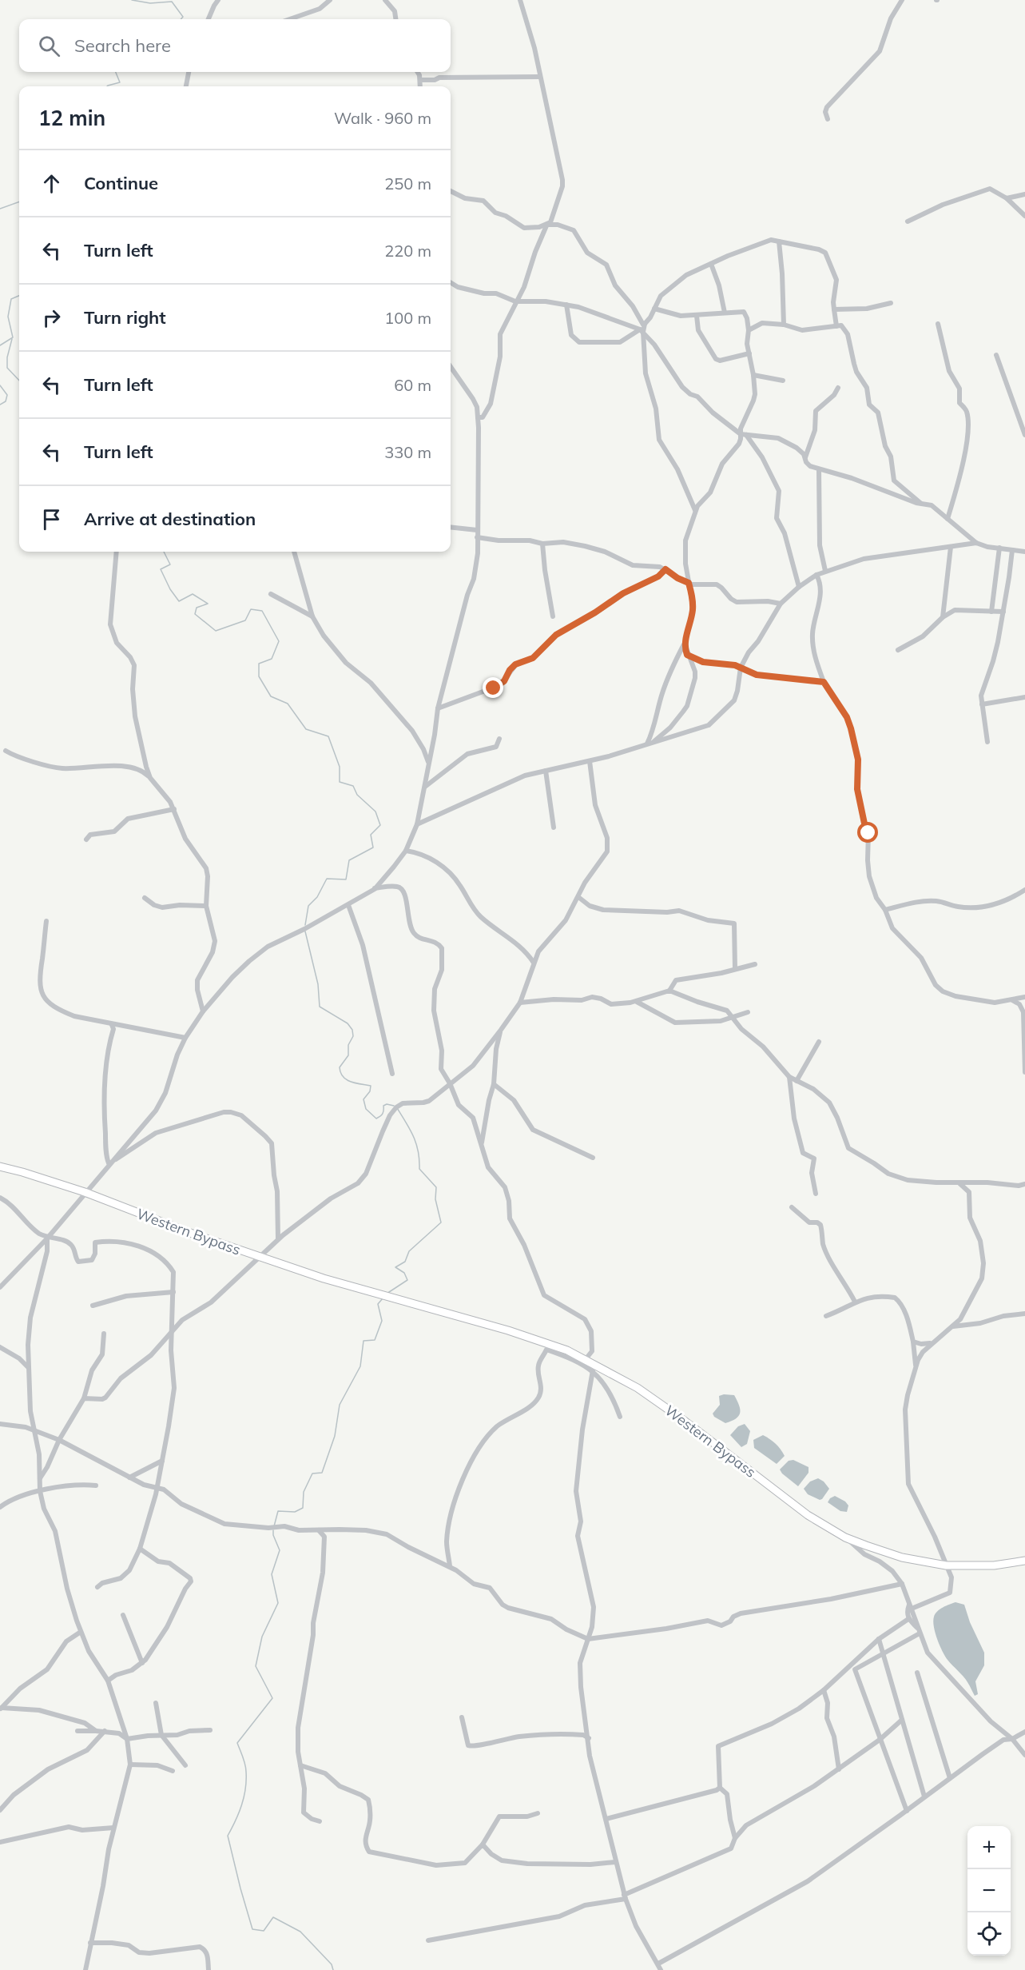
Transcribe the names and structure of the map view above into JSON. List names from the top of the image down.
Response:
{
  "streets": {
    "main road": ["Western Bypass"]
  },
  "page": {
    "search": "Search here",
    "heading": ["12 min", "Walk · 960 m"],
    "list": [
      ["Continue", "250 m"],
      ["Turn left", "220 m"],
      ["Turn right", "100 m"],
      ["Turn left", "60 m"],
      ["Turn left", "330 m"],
      "Arrive at destination"
    ],
    "map_buttons": ["+", "−"]
  }
}
